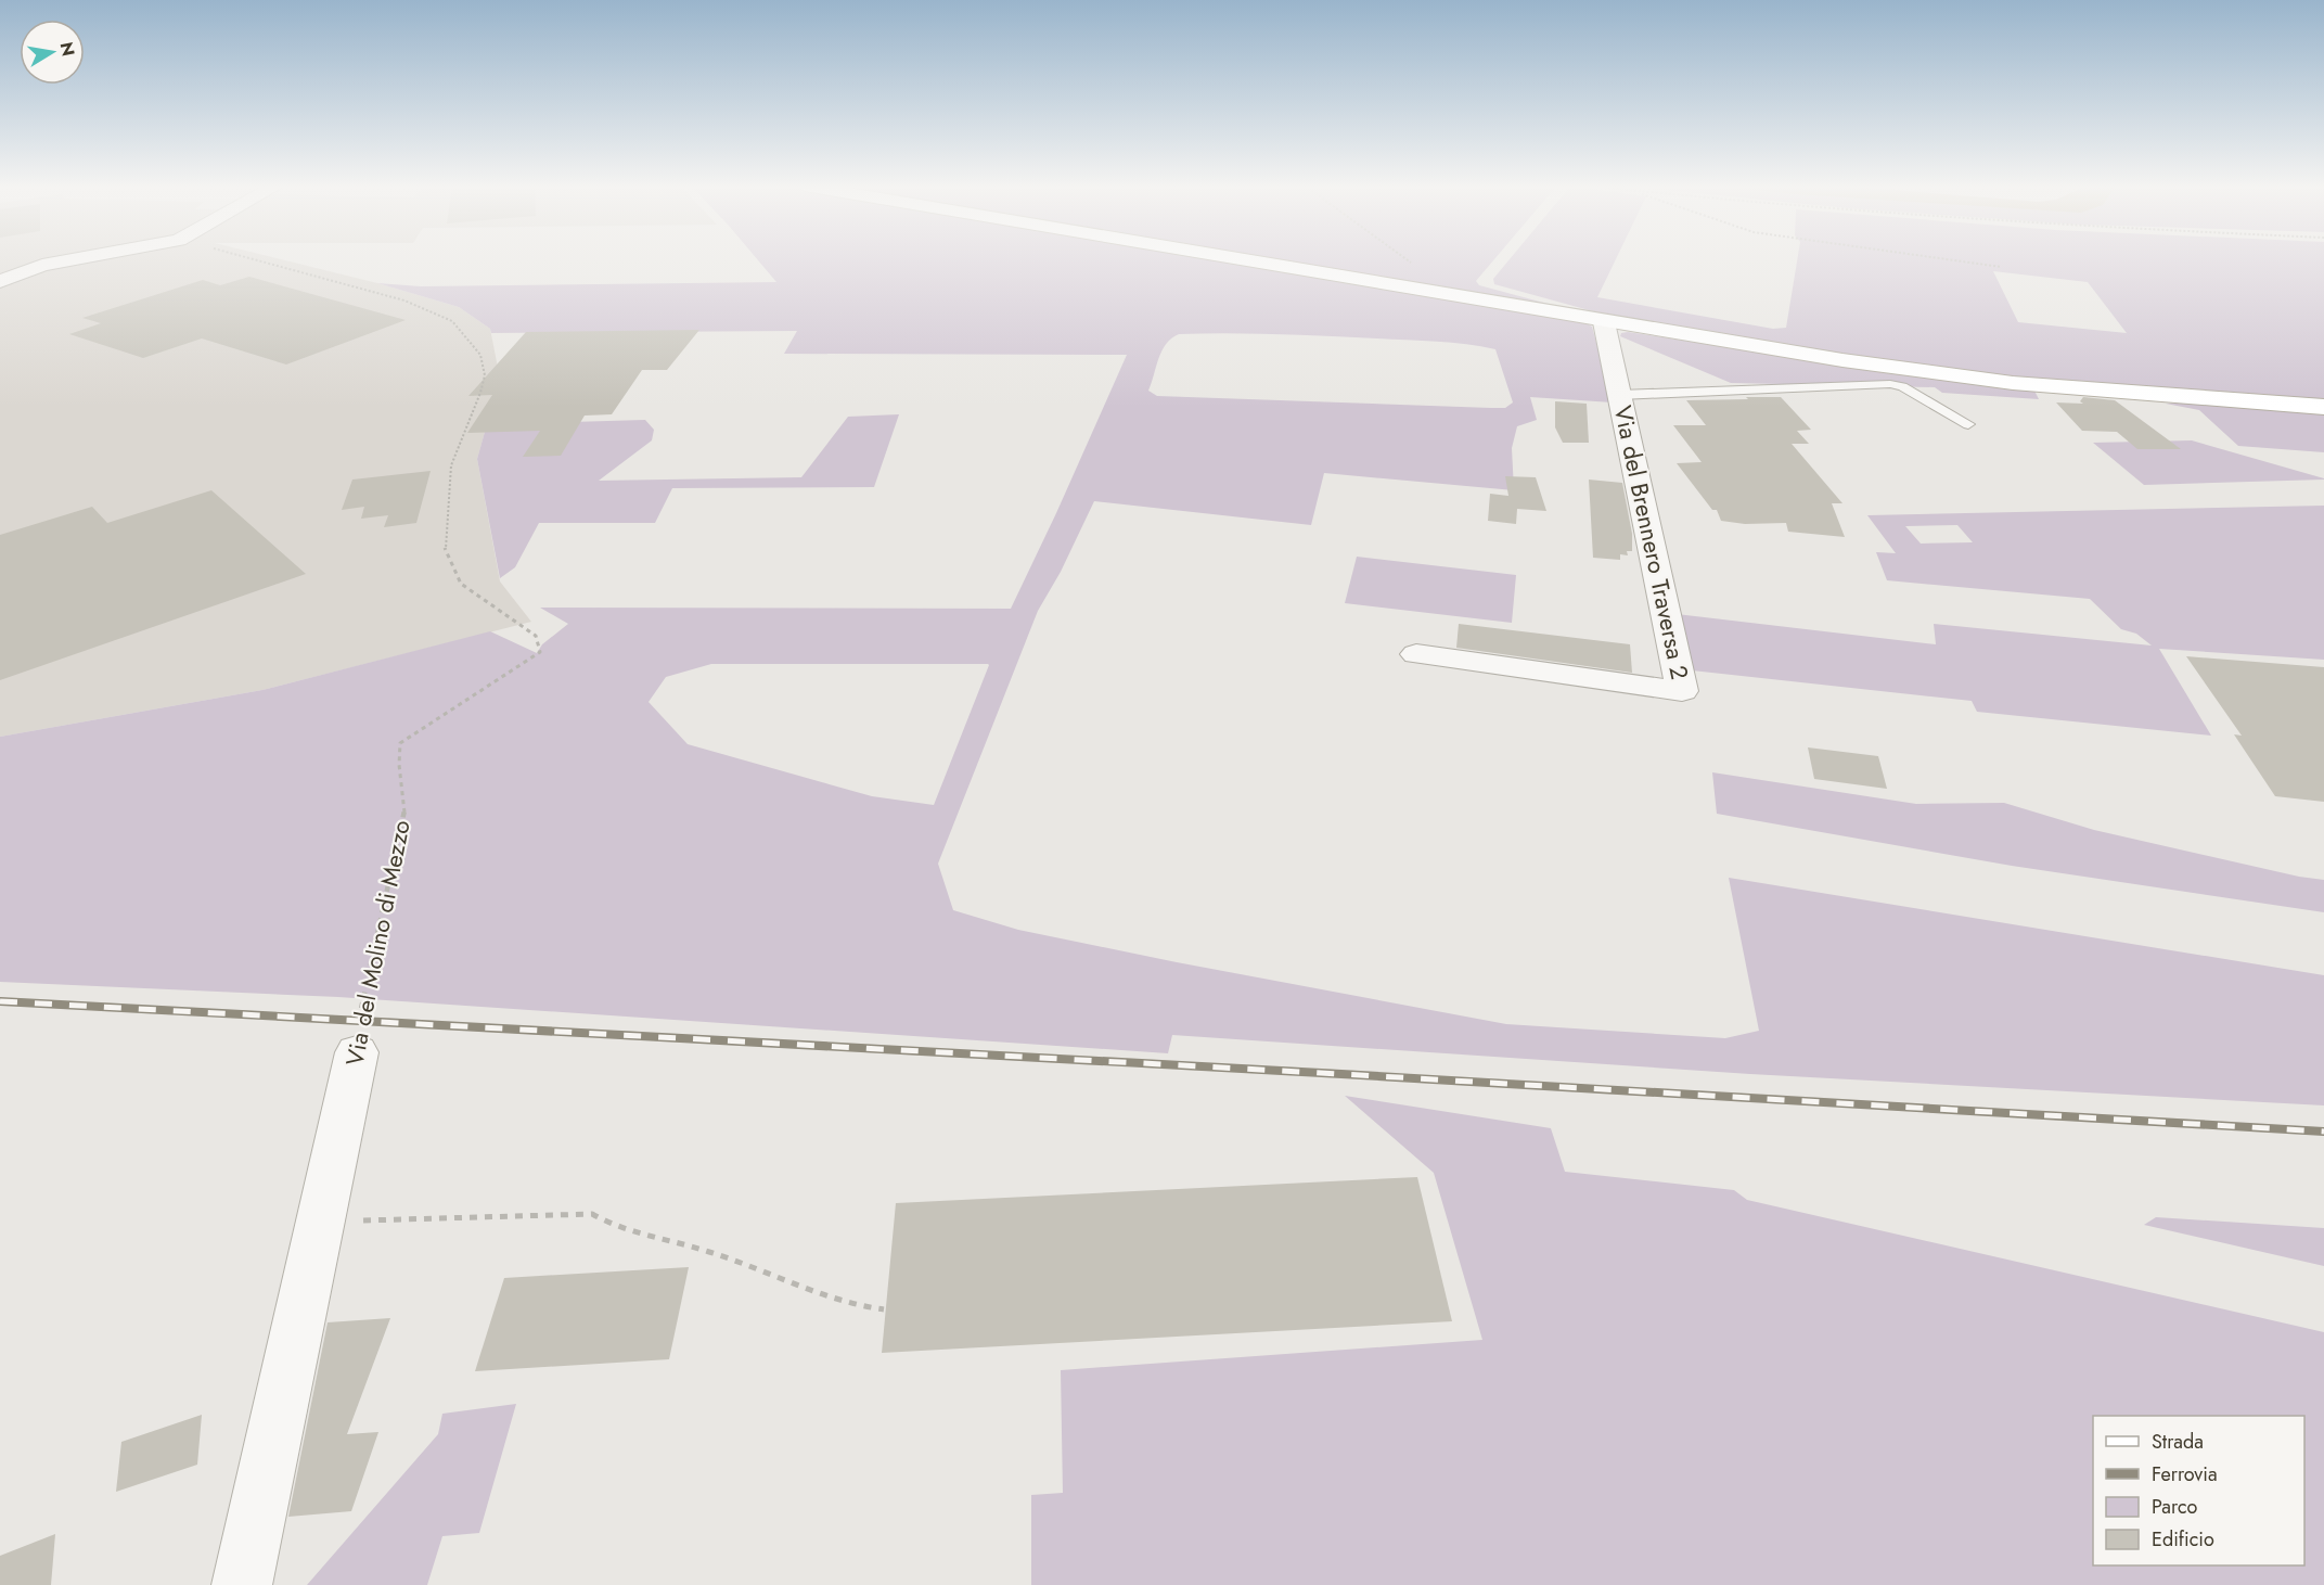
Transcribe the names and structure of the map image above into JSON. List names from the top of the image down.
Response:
{
  "streets": {
    "street": ["Via del Brennero Traversa 2", "Via del Molino di Mezzo"]
  },
  "legend": [
    "Strada",
    "Ferrovia",
    "Parco",
    "Edificio"
  ],
  "north": "right"
}
